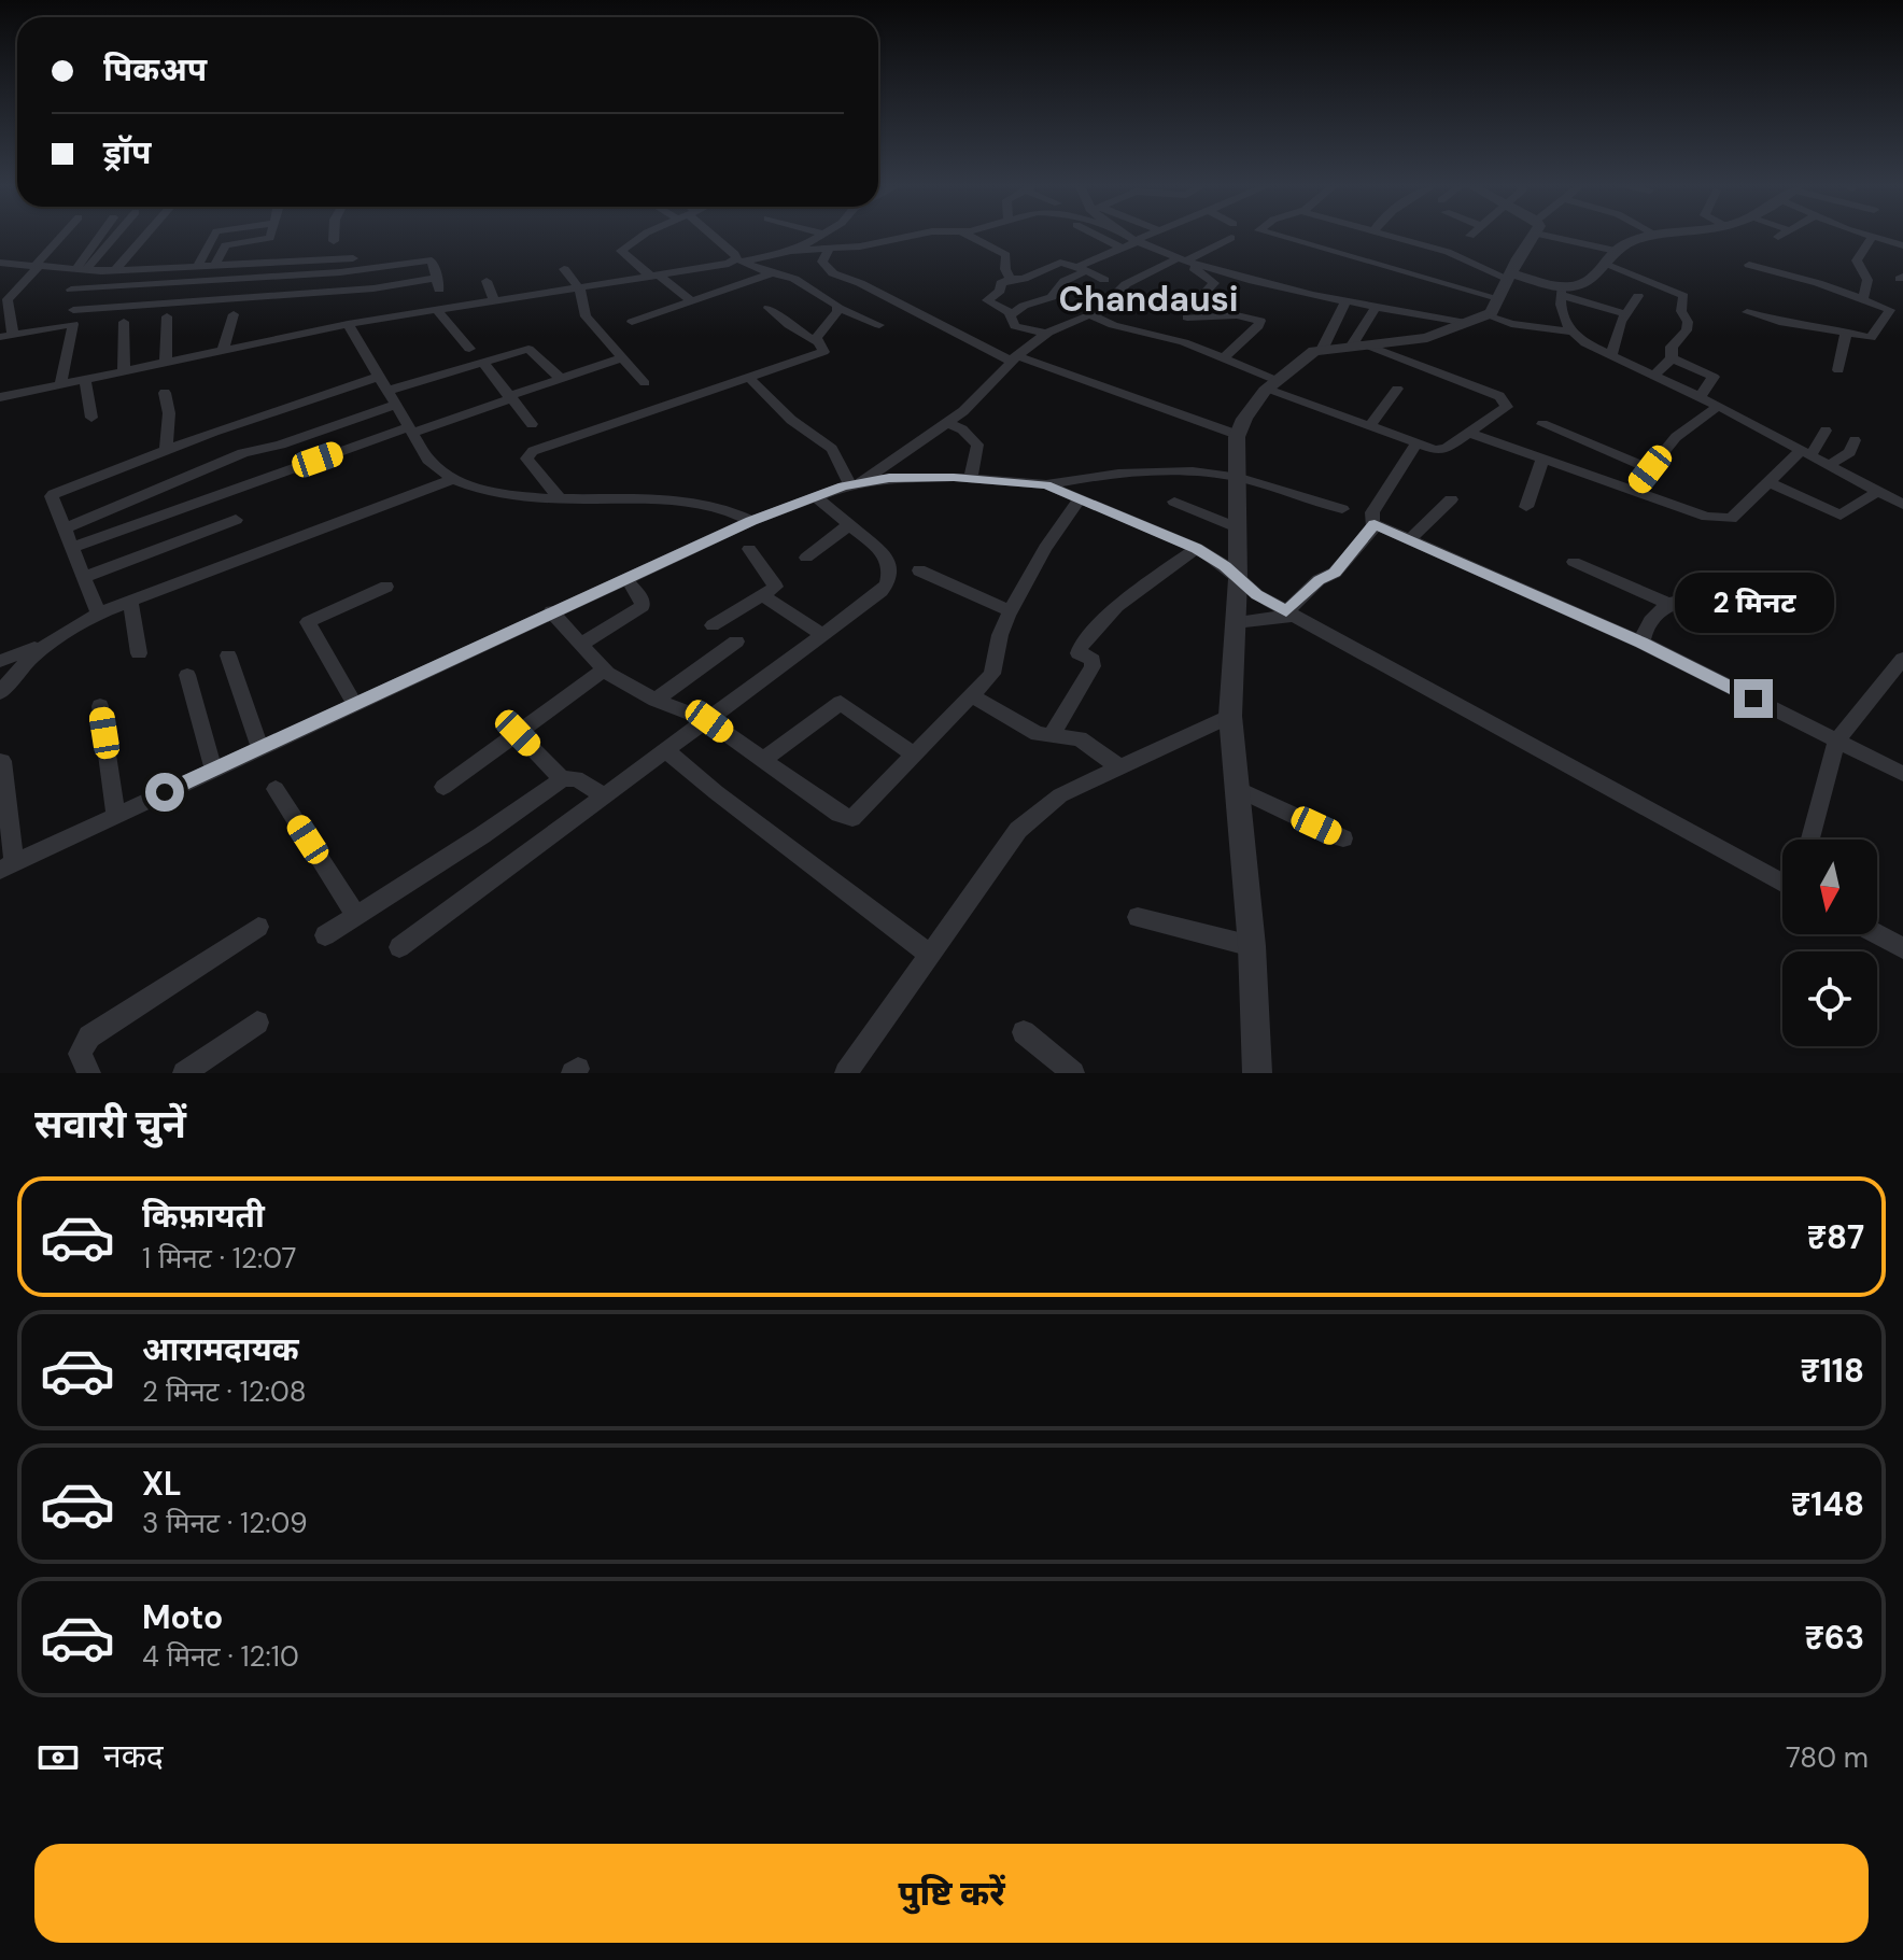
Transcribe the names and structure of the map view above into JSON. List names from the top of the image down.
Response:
{
  "districts": ["Chandausi"],
  "north": "bottom",
  "page": {
    "banner": ["पिकअप", "ड्रॉप"],
    "bubble": "2 मिनट",
    "heading": "सवारी चुनें",
    "list": [
      {
        "name": "किफ़ायती",
        "note": "1 मिनट · 12:07",
        "value": "₹87"
      },
      {
        "name": "आरामदायक",
        "note": "2 मिनट · 12:08",
        "value": "₹118"
      },
      {
        "name": "XL",
        "note": "3 मिनट · 12:09",
        "value": "₹148"
      },
      {
        "name": "Moto",
        "note": "4 मिनट · 12:10",
        "value": "₹63"
      }
    ],
    "pay": ["नकद", "780 m"],
    "buttons": "पुष्टि करें"
  }
}
